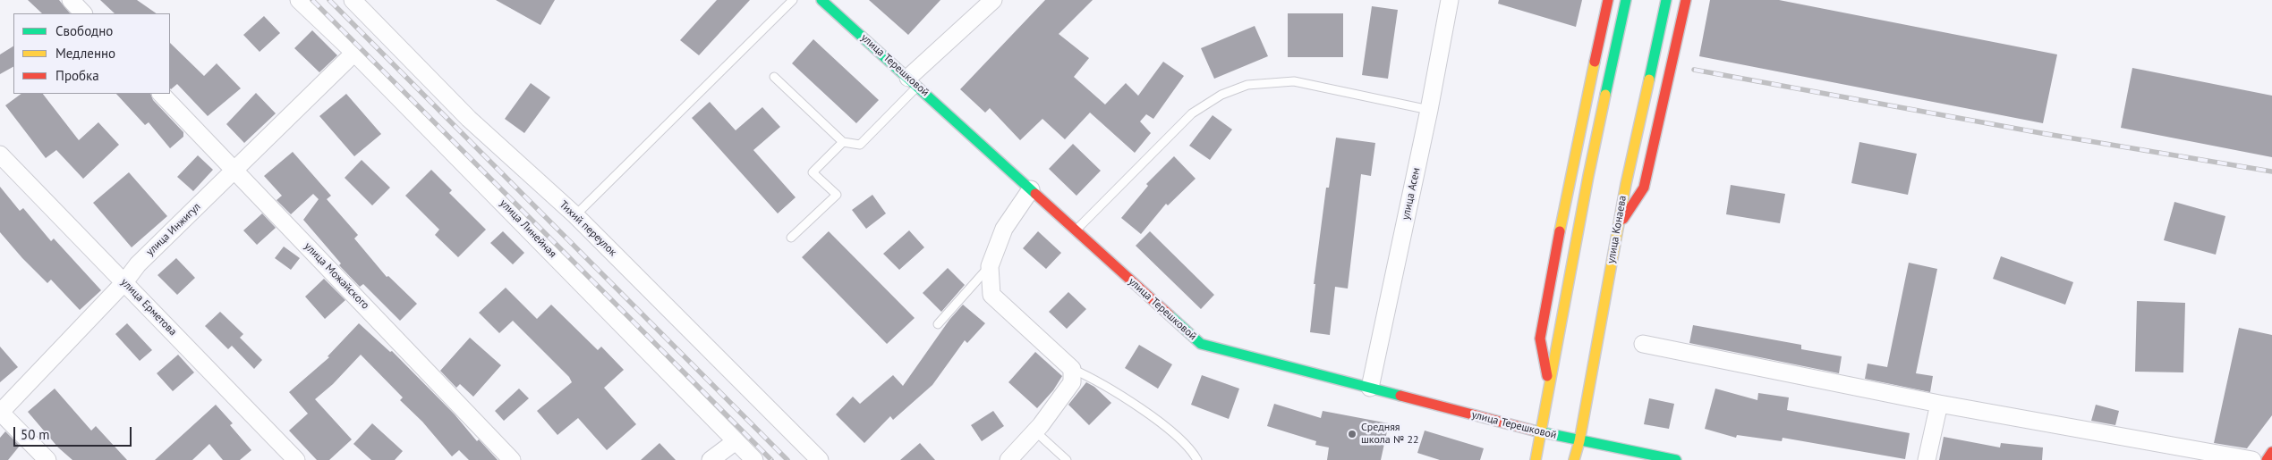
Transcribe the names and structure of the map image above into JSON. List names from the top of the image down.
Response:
{
  "streets": {
    "main road": ["улица Терешковой", "улица Конаева"],
    "street": [
      "улица Асем",
      "улица Линейная",
      "Тихий переулок",
      "улица Инжигул",
      "улица Можайского",
      "улица Ерметова"
    ]
  },
  "crossings": [
    ["улица Терешковой", "улица Асем"],
    ["улица Терешковой", "улица Конаева"],
    ["улица Линейная", "улица Инжигул"],
    ["улица Инжигул", "улица Можайского"],
    ["улица Инжигул", "улица Ерметова"]
  ],
  "places": ["Средняя школа № 22"],
  "legend": ["Свободно", "Медленно", "Пробка"],
  "scale_bar": "50 m"
}
